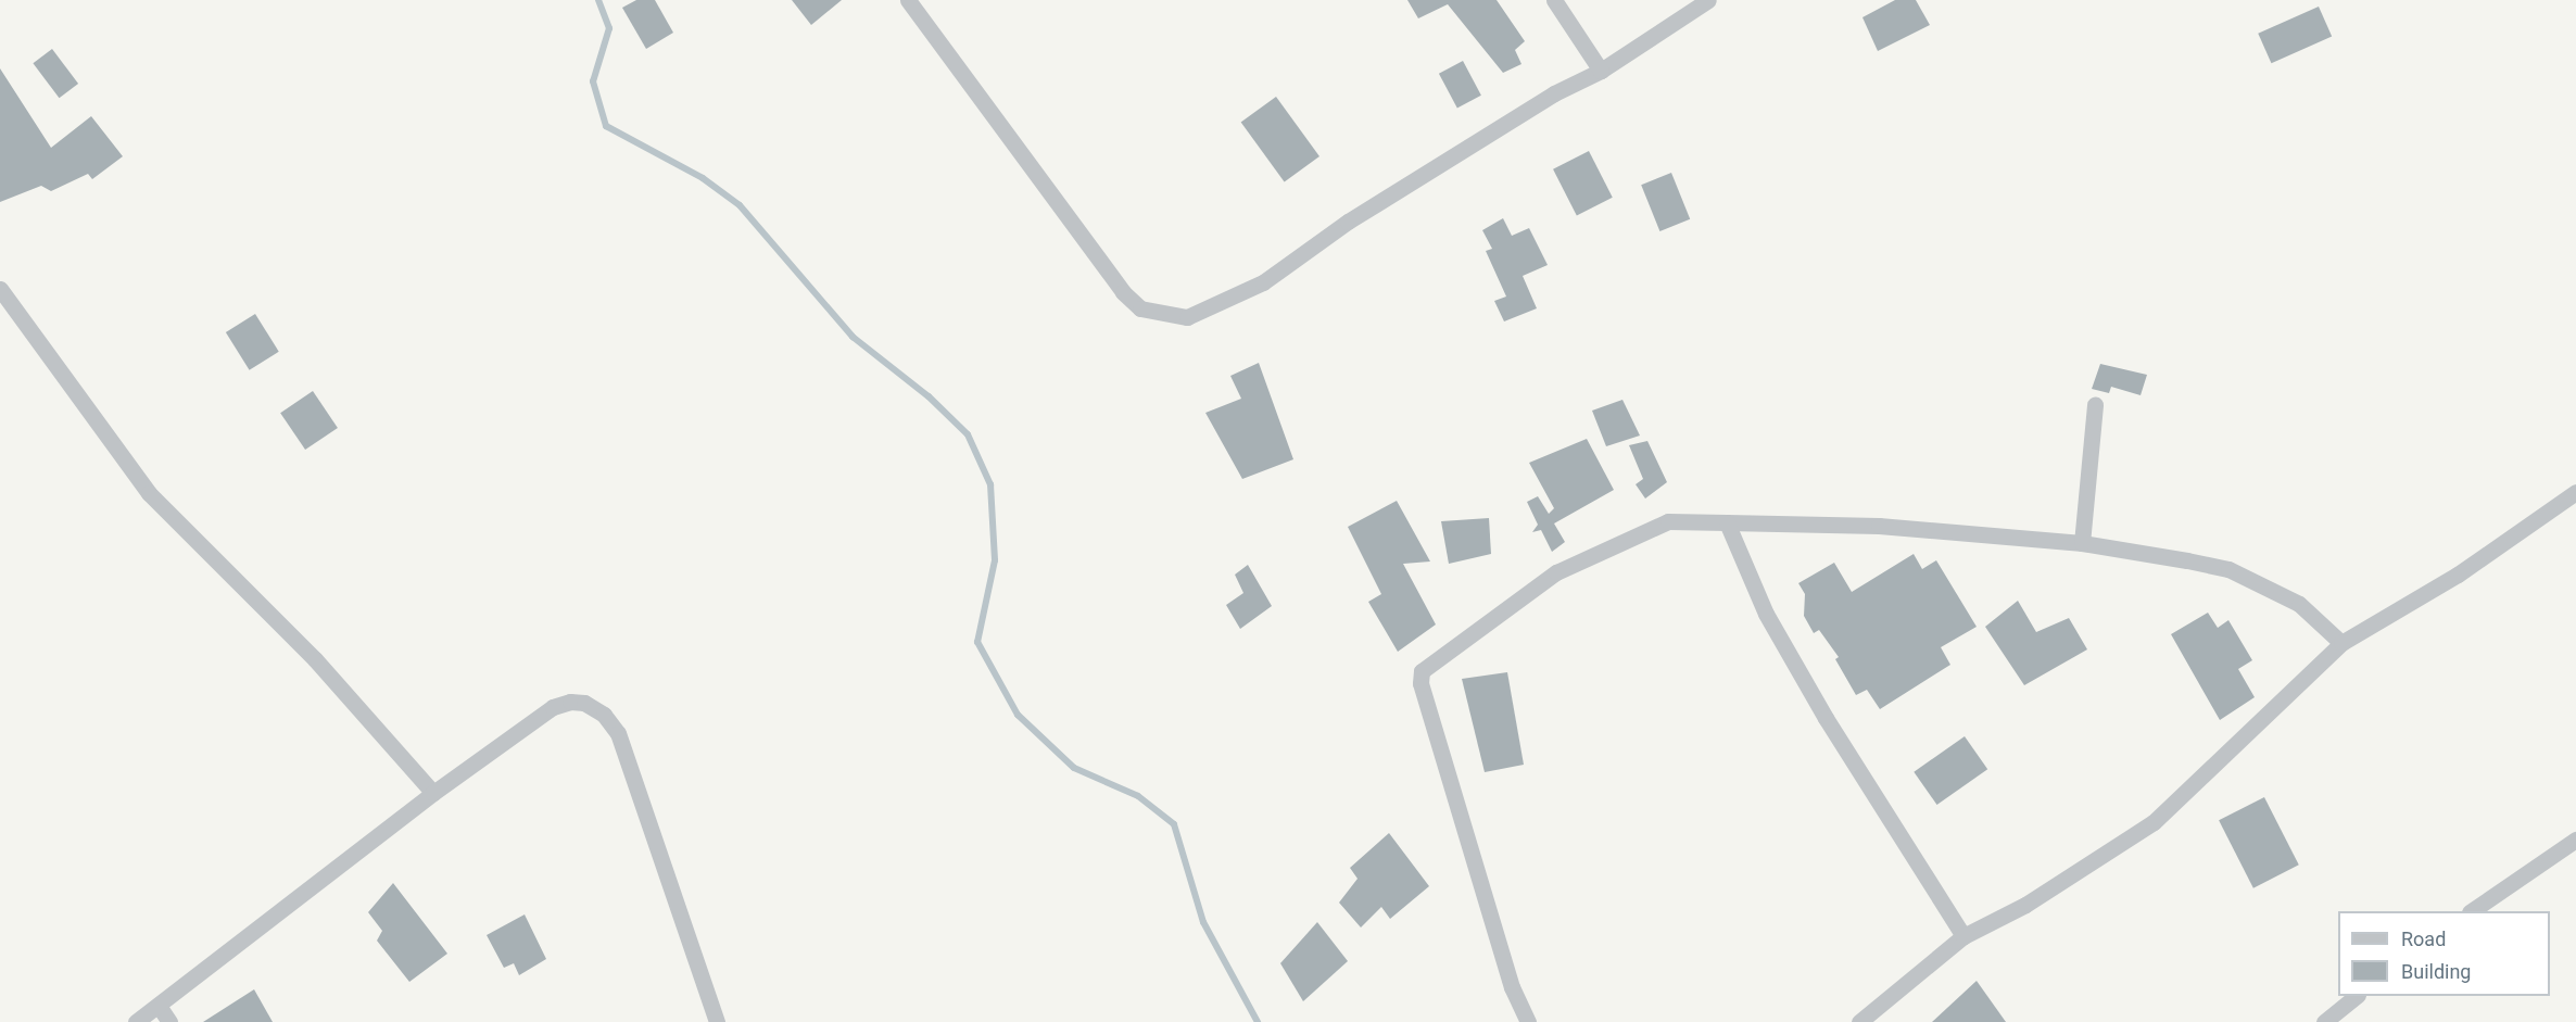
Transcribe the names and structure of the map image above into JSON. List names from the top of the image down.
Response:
{
  "legend": ["Road", "Building"]
}
